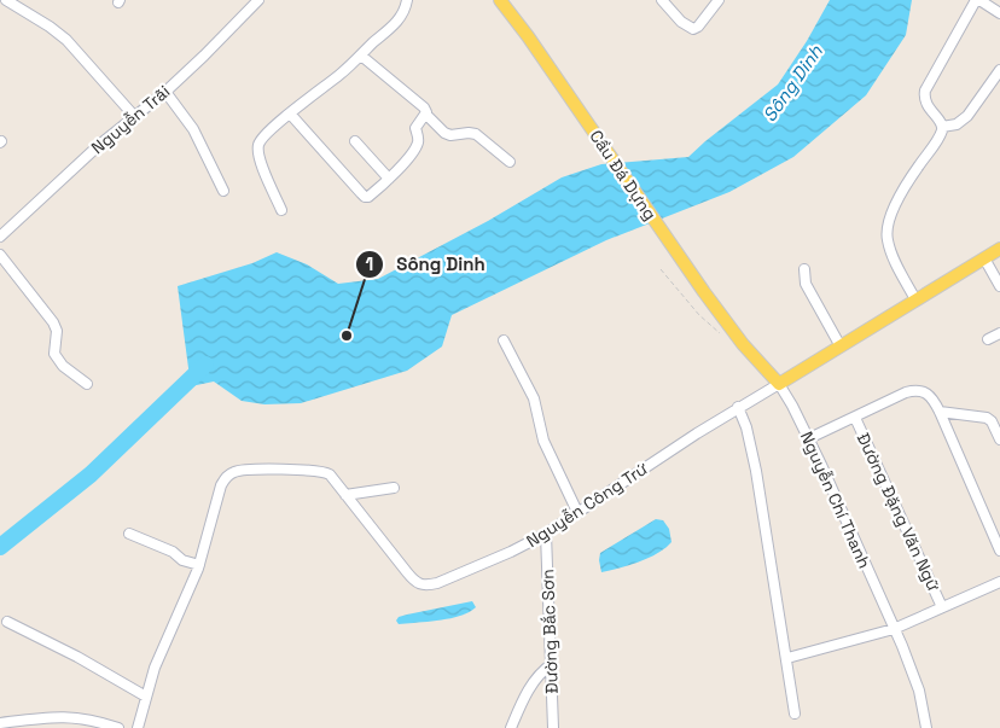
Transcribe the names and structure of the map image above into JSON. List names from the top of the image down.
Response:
{
  "streets": {
    "main road": ["Cầu Đá Dựng", "Nguyễn Chí Thanh", "Nguyễn Công Trứ"],
    "street": ["Nguyễn Trãi", "Đường Đặng Văn Ngữ", "Đường Bắc Sơn"]
  },
  "crossings": [
    ["Cầu Đá Dựng", "Nguyễn Chí Thanh"],
    ["Nguyễn Chí Thanh", "Nguyễn Công Trứ"],
    ["Nguyễn Công Trứ", "Đường Bắc Sơn"]
  ],
  "water": ["Sông Dinh"],
  "places": ["Sông Dinh"]
}
